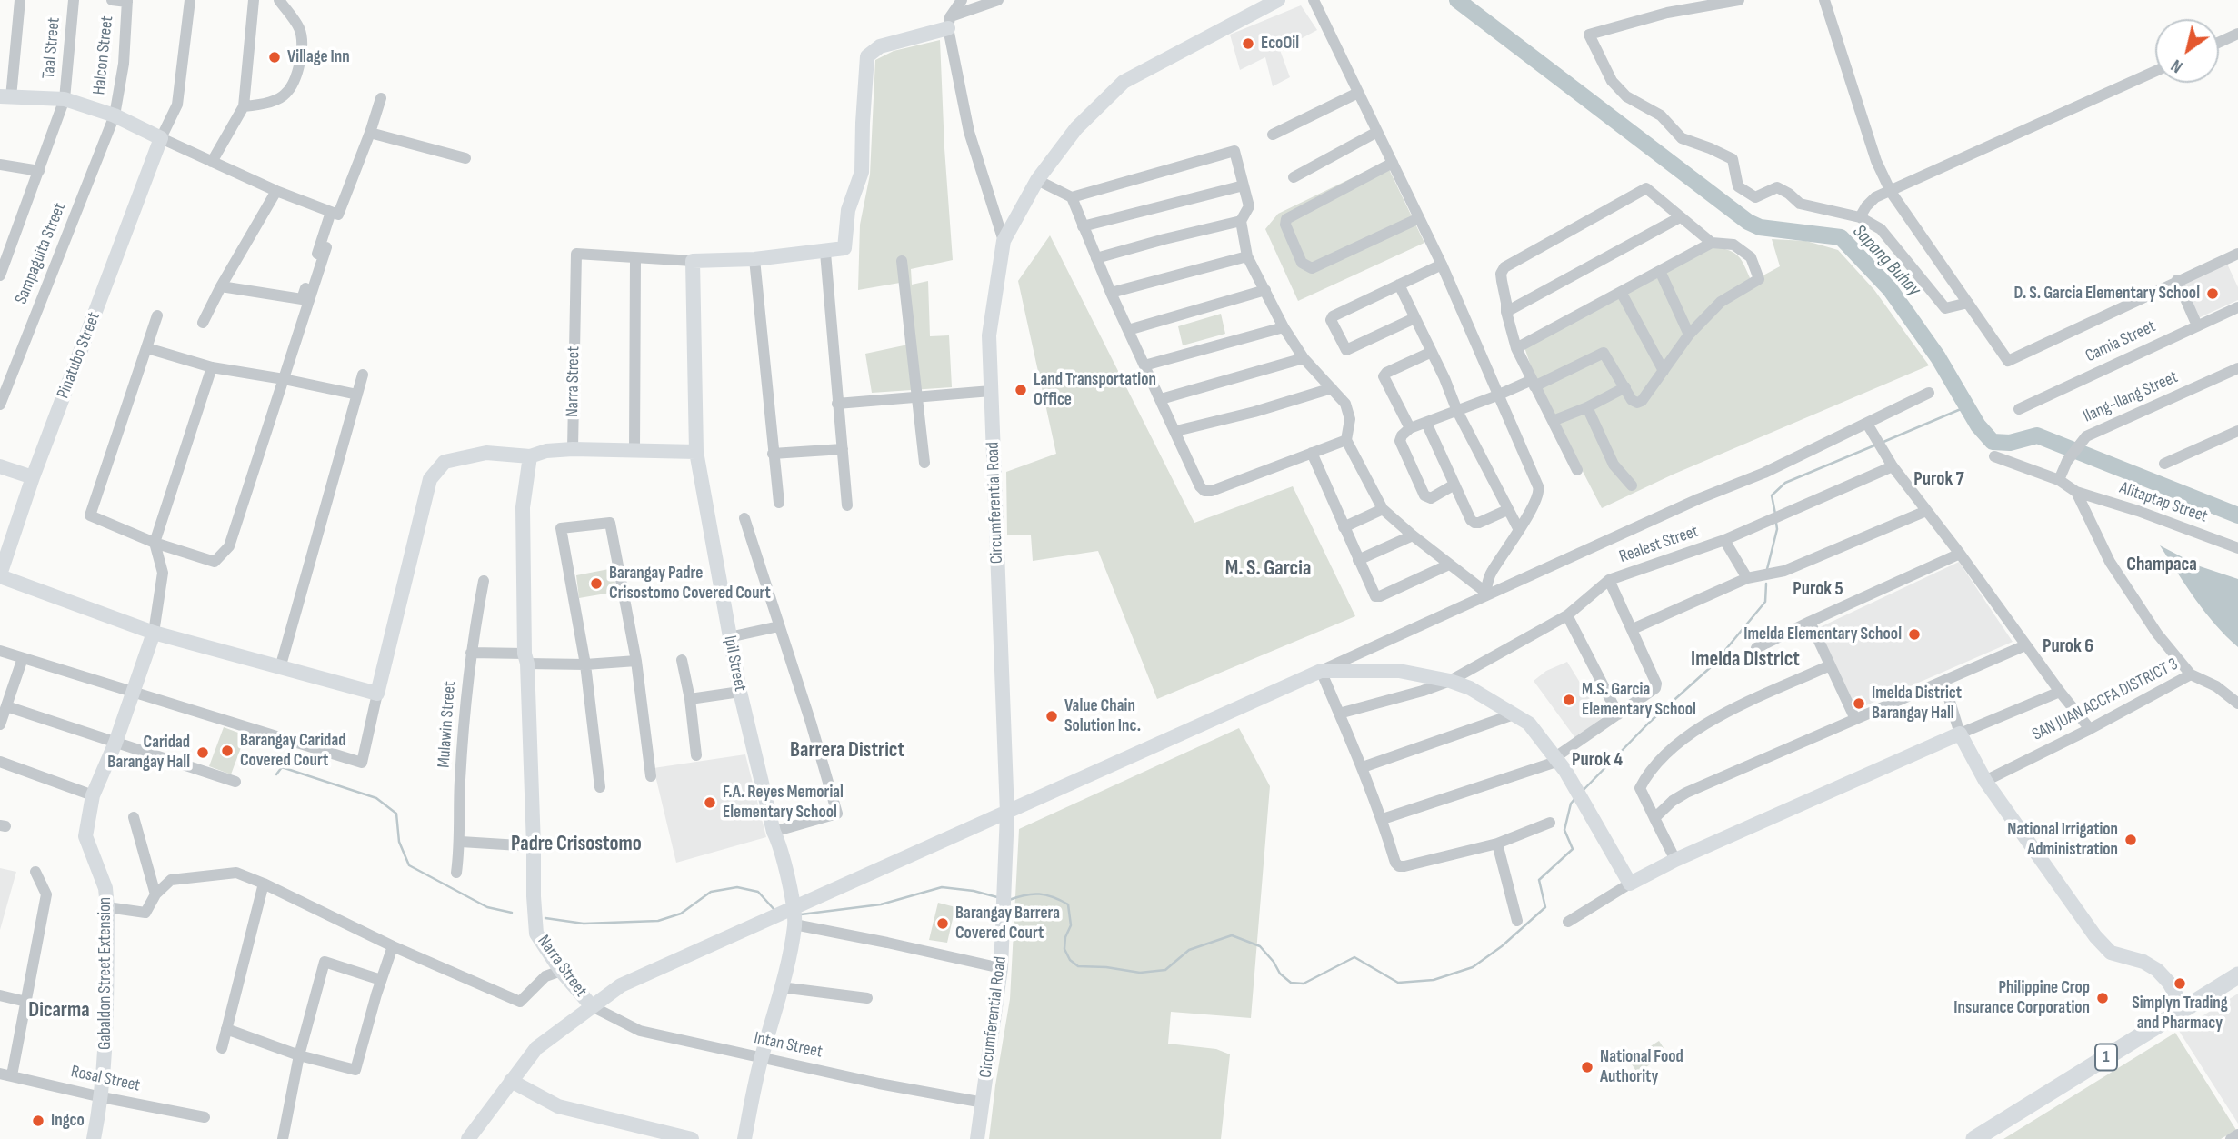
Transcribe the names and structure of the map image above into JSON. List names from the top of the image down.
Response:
{
  "streets": {
    "main road": ["1"],
    "street": [
      "Taal Street",
      "Halcon Street",
      "Sampaguita Street",
      "Camia Street",
      "Pinatubo Street",
      "Narra Street",
      "Ilang-Ilang Street",
      "Circumferential Road",
      "Alitaptap Street",
      "Realest Street",
      "Ipil Street",
      "SAN JUAN ACCFA DISTRICT 3",
      "Mulawin Street",
      "Gabaldon Street Extension",
      "Intan Street",
      "Rosal Street"
    ]
  },
  "crossings": [
    ["Halcon Street", "Sampaguita Street"],
    ["Narra Street", "Ipil Street"],
    ["Narra Street", "Intan Street"],
    ["Ilang-Ilang Street", "Alitaptap Street"],
    ["Circumferential Road", "Intan Street"],
    ["Alitaptap Street", "SAN JUAN ACCFA DISTRICT 3"],
    ["Ipil Street", "Intan Street"],
    ["Gabaldon Street Extension", "Rosal Street"]
  ],
  "districts": [
    "Purok 7",
    "Champaca",
    "M. S. Garcia",
    "Purok 5",
    "Purok 6",
    "Imelda District",
    "Barrera District",
    "Purok 4",
    "Padre Crisostomo",
    "Dicarma"
  ],
  "water": ["Sapang Buhay"],
  "places": [
    "EcoOil",
    "Village Inn",
    "D. S. Garcia Elementary School",
    "Land Transportation Office",
    "Barangay Padre Crisostomo Covered Court",
    "Imelda Elementary School",
    "M.S. Garcia Elementary School",
    "Imelda District Barangay Hall",
    "Value Chain Solution Inc.",
    "Barangay Caridad Covered Court",
    "Caridad Barangay Hall",
    "F.A. Reyes Memorial Elementary School",
    "National Irrigation Administration",
    "Barangay Barrera Covered Court",
    "Simplyn Trading and Pharmacy",
    "Philippine Crop Insurance Corporation",
    "National Food Authority",
    "Ingco"
  ],
  "north": "bottom left"
}
